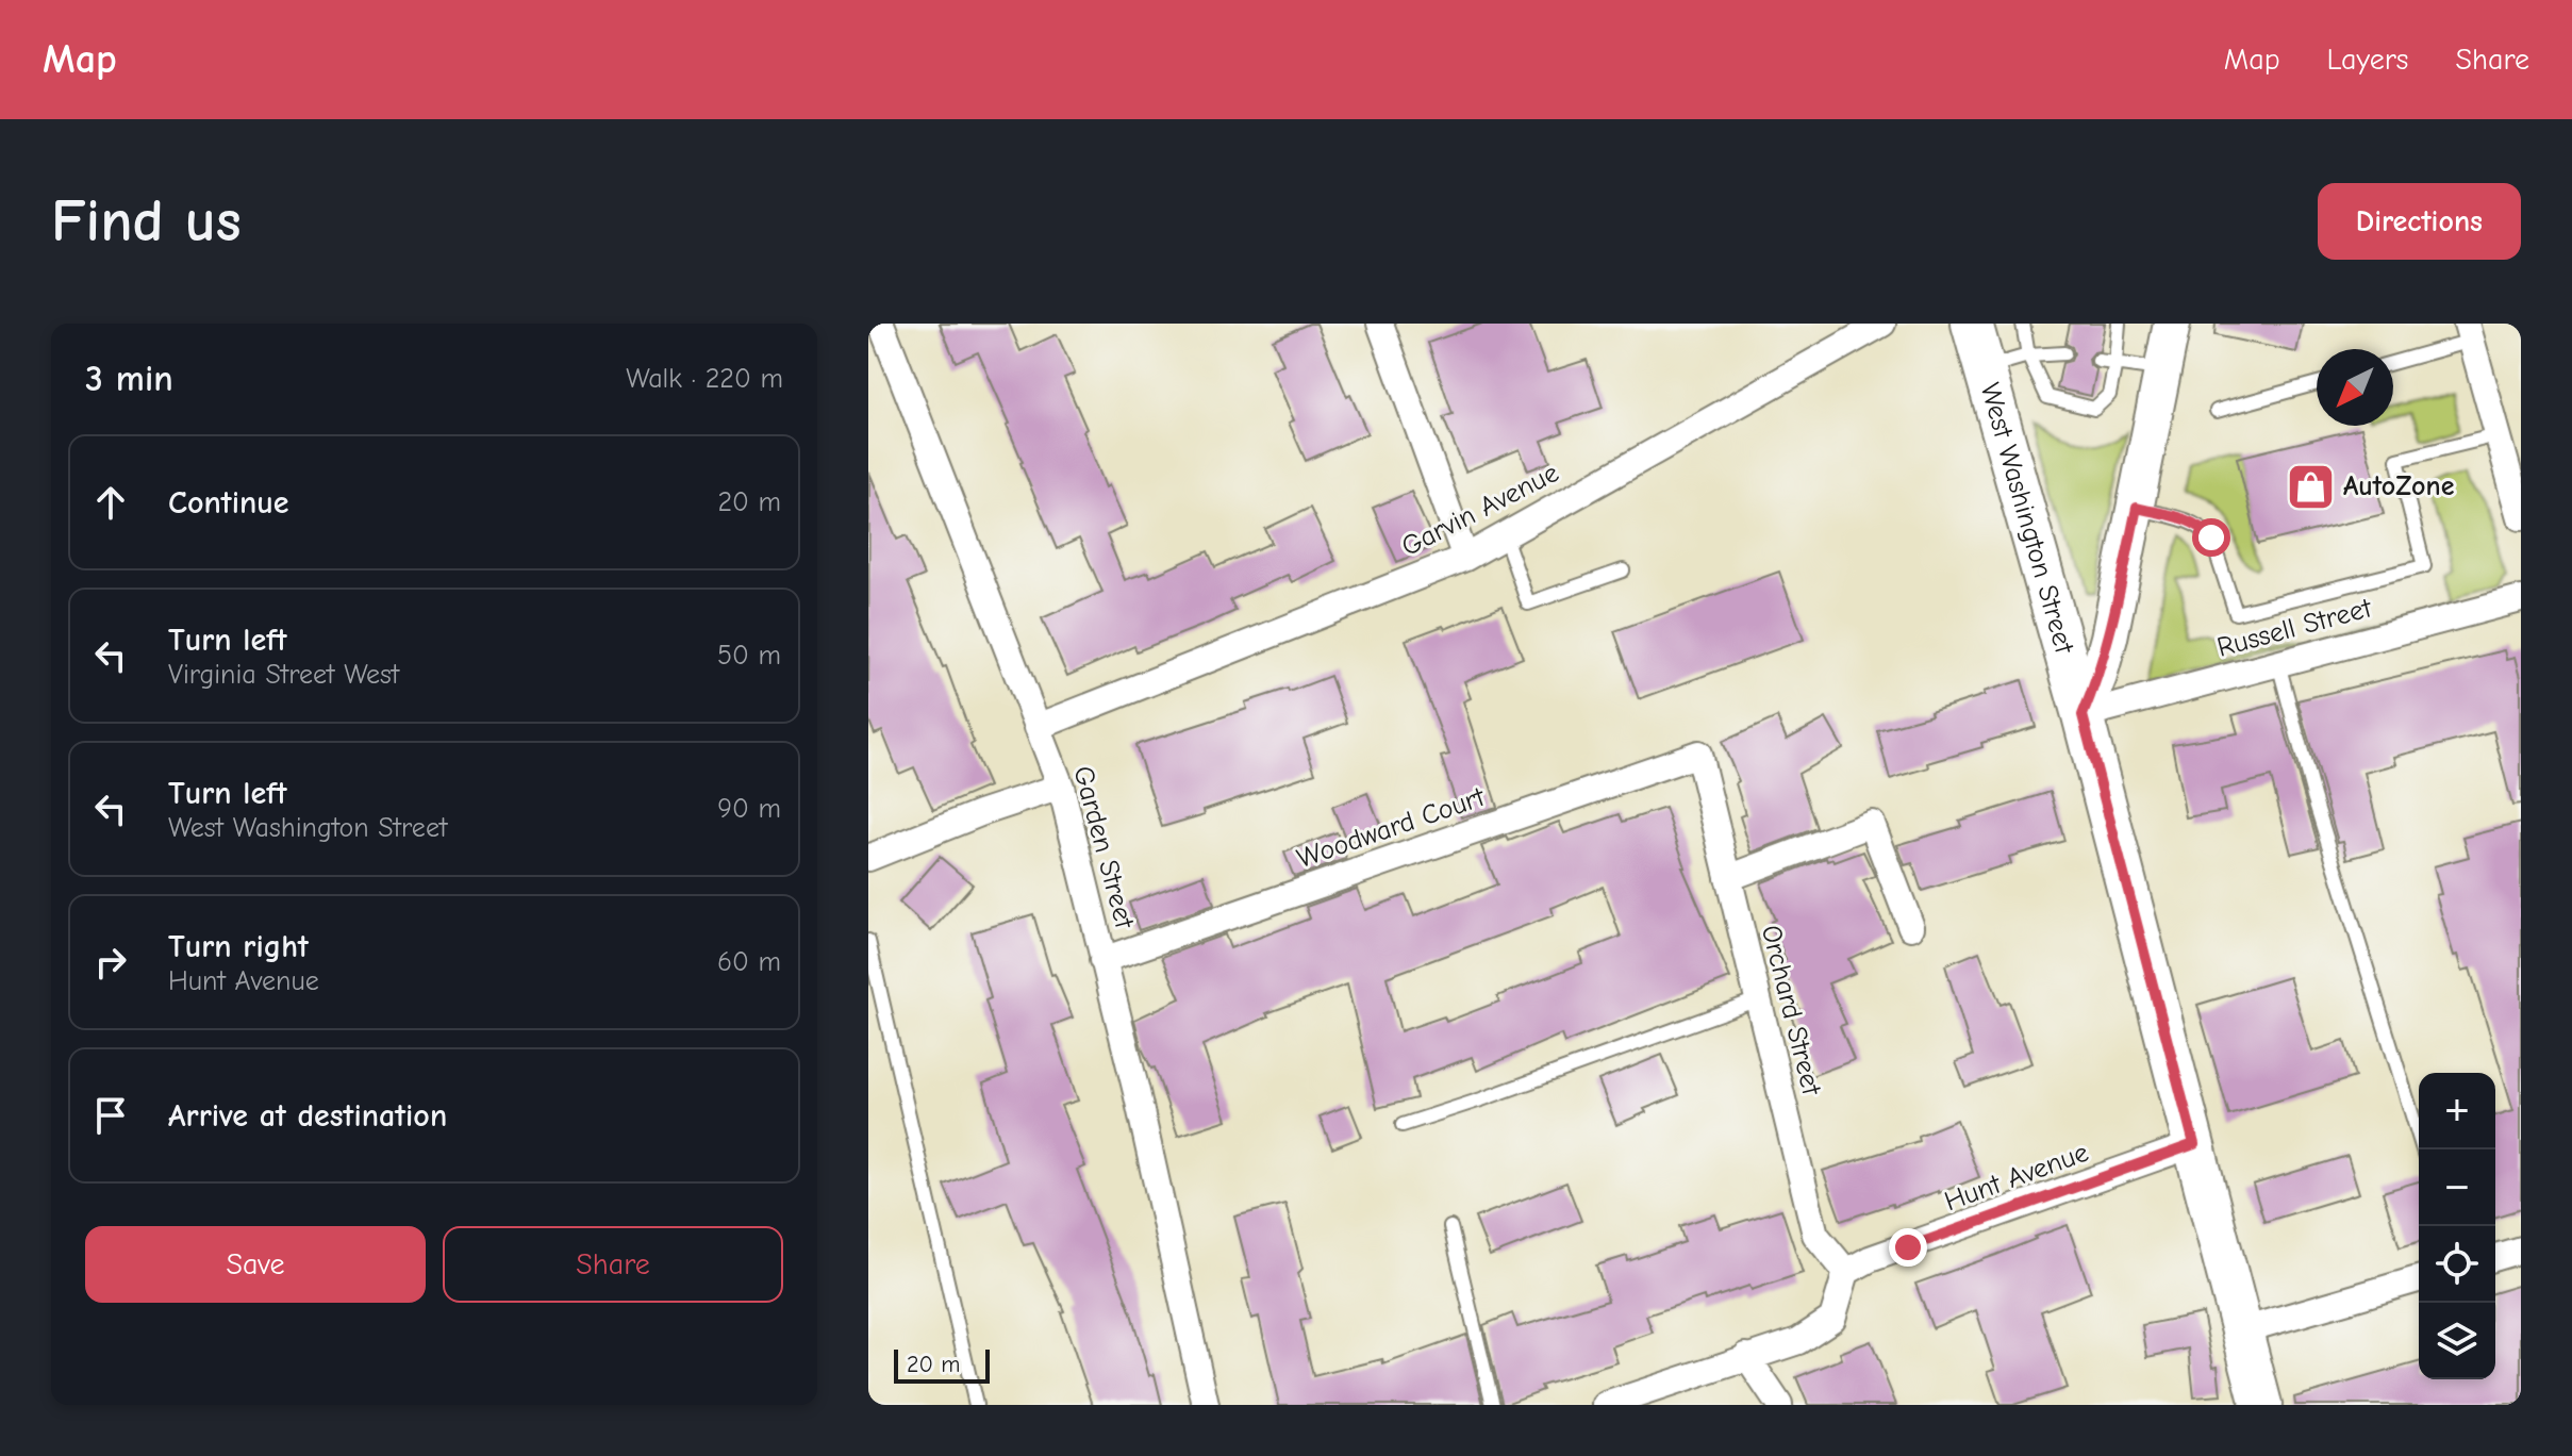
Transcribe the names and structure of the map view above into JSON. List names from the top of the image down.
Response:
{
  "streets": {
    "main road": ["West Washington Street"],
    "street": [
      "Garvin Avenue",
      "Russell Street",
      "Woodward Court",
      "Garden Street",
      "Orchard Street",
      "Hunt Avenue"
    ]
  },
  "crossings": [
    ["Garvin Avenue", "Garden Street"],
    ["West Washington Street", "Russell Street"],
    ["West Washington Street", "Hunt Avenue"],
    ["Woodward Court", "Garden Street"],
    ["Woodward Court", "Orchard Street"],
    ["Orchard Street", "Hunt Avenue"]
  ],
  "places": {
    "shop": ["AutoZone"]
  },
  "scale_bar": "20 m",
  "north": "bottom left",
  "page": {
    "header": "Map",
    "nav": ["Map", "Layers", "Share"],
    "buttons": [
      "Directions",
      ["Save", "Share"]
    ],
    "title": "Find us",
    "heading": ["3 min", "Walk · 220 m"],
    "list": [
      ["Continue", "20 m"],
      ["Turn left", "Virginia Street West", "50 m"],
      ["Turn left", "West Washington Street", "90 m"],
      ["Turn right", "Hunt Avenue", "60 m"],
      "Arrive at destination"
    ],
    "map_buttons": ["+", "−"],
    "scale": "20 m"
  }
}
